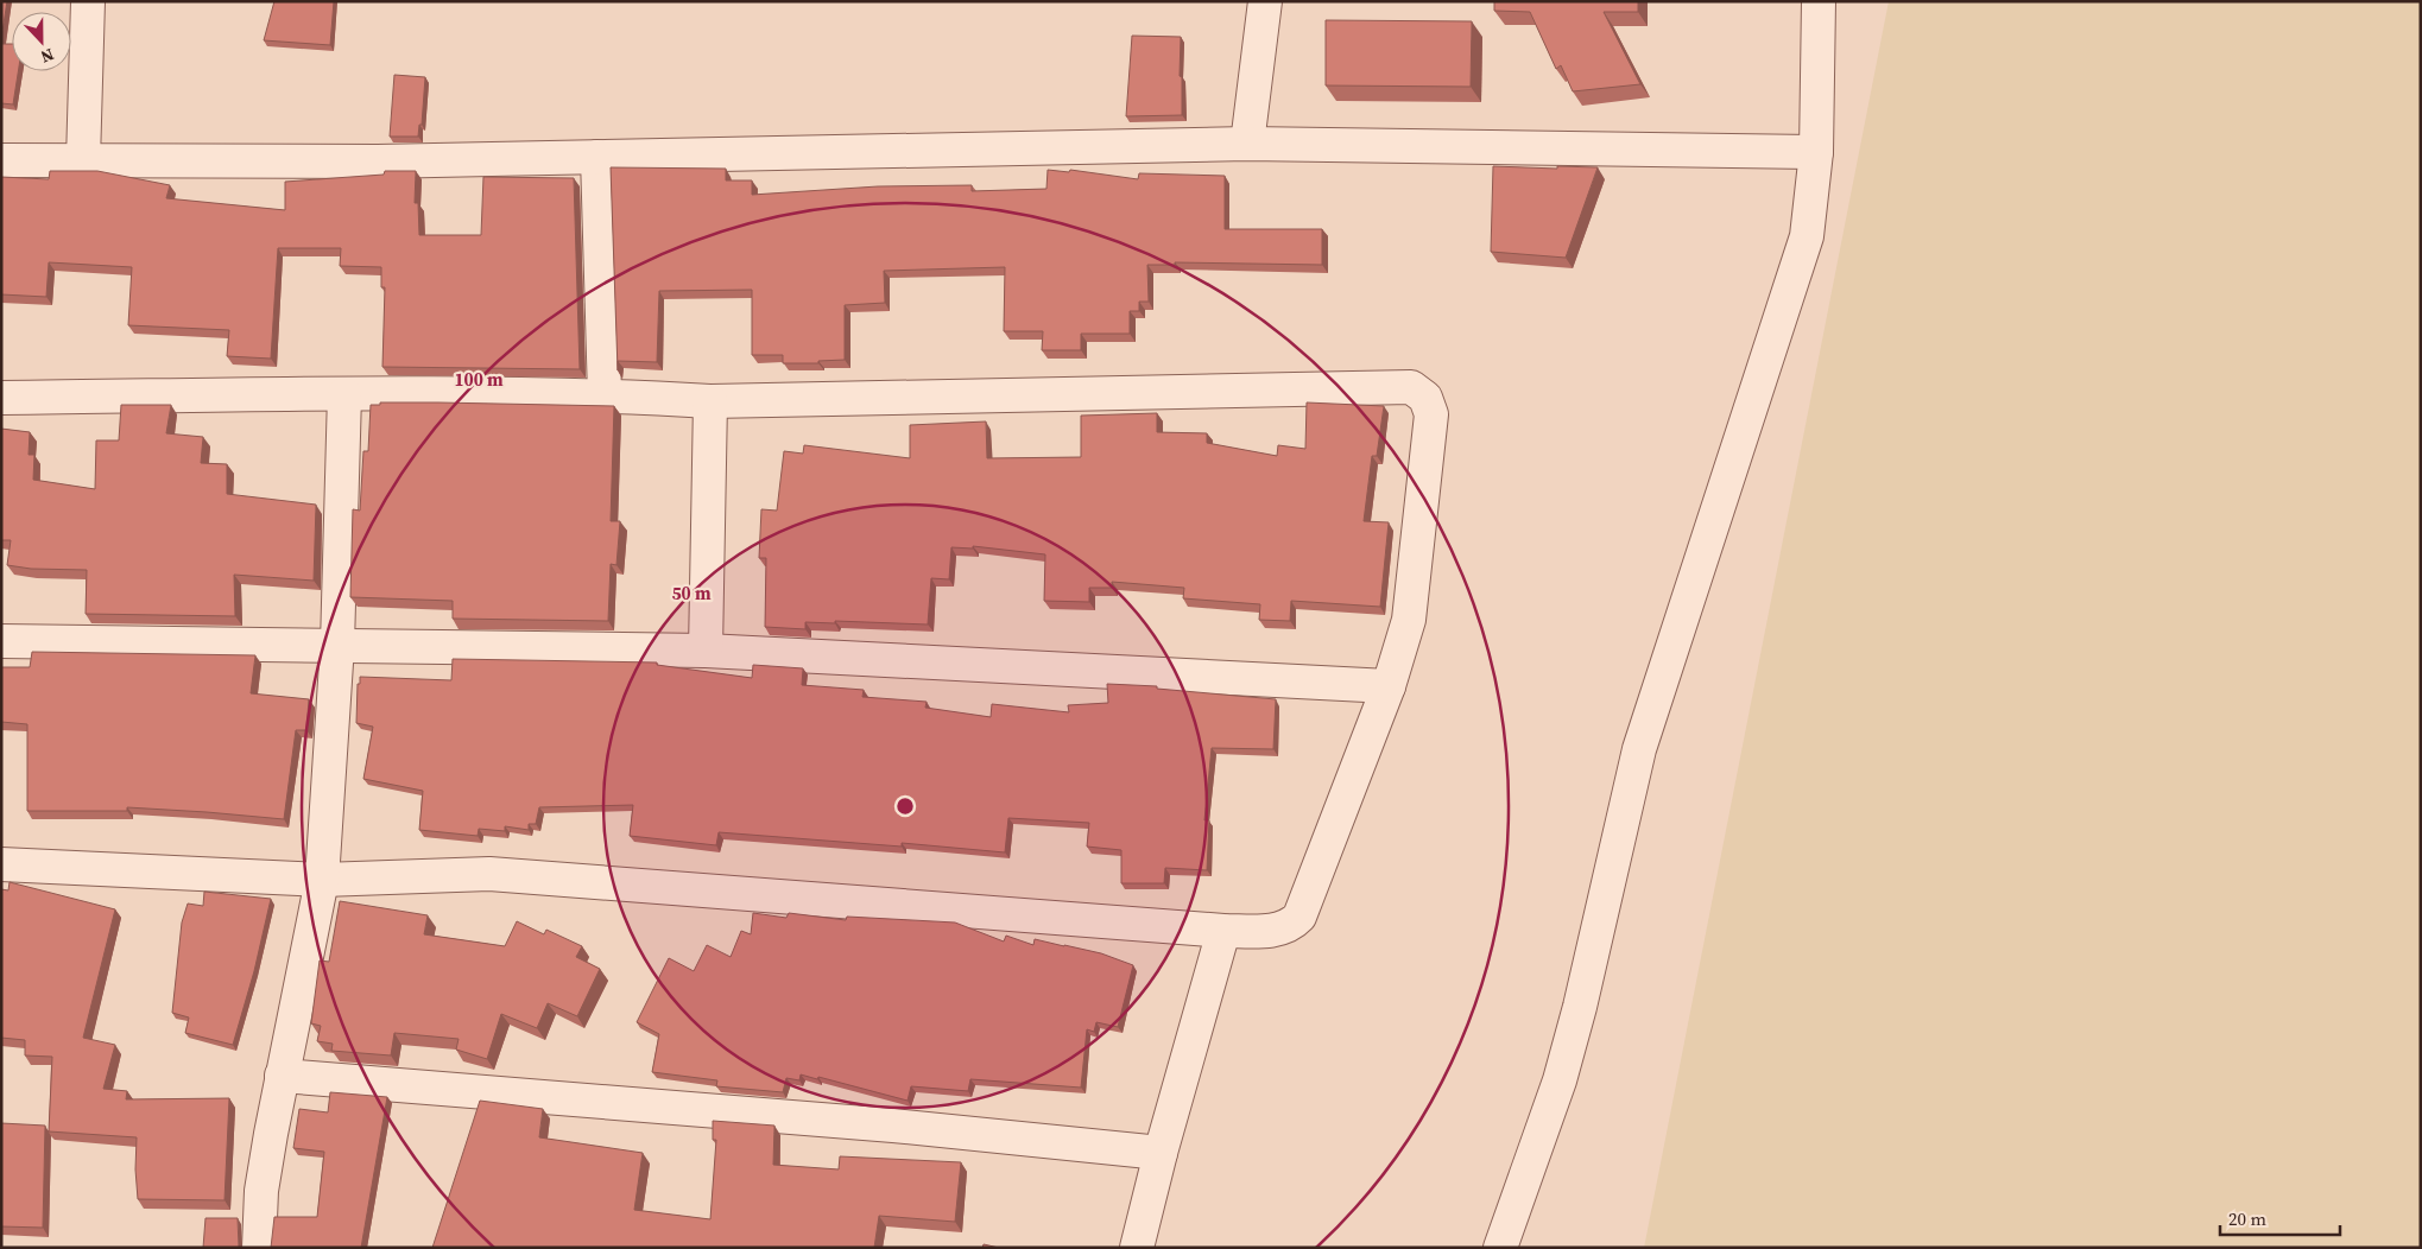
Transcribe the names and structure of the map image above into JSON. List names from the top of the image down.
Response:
{
  "scale_bar": "20 m",
  "north": "bottom",
  "rings": ["100 m", "50 m"]
}
